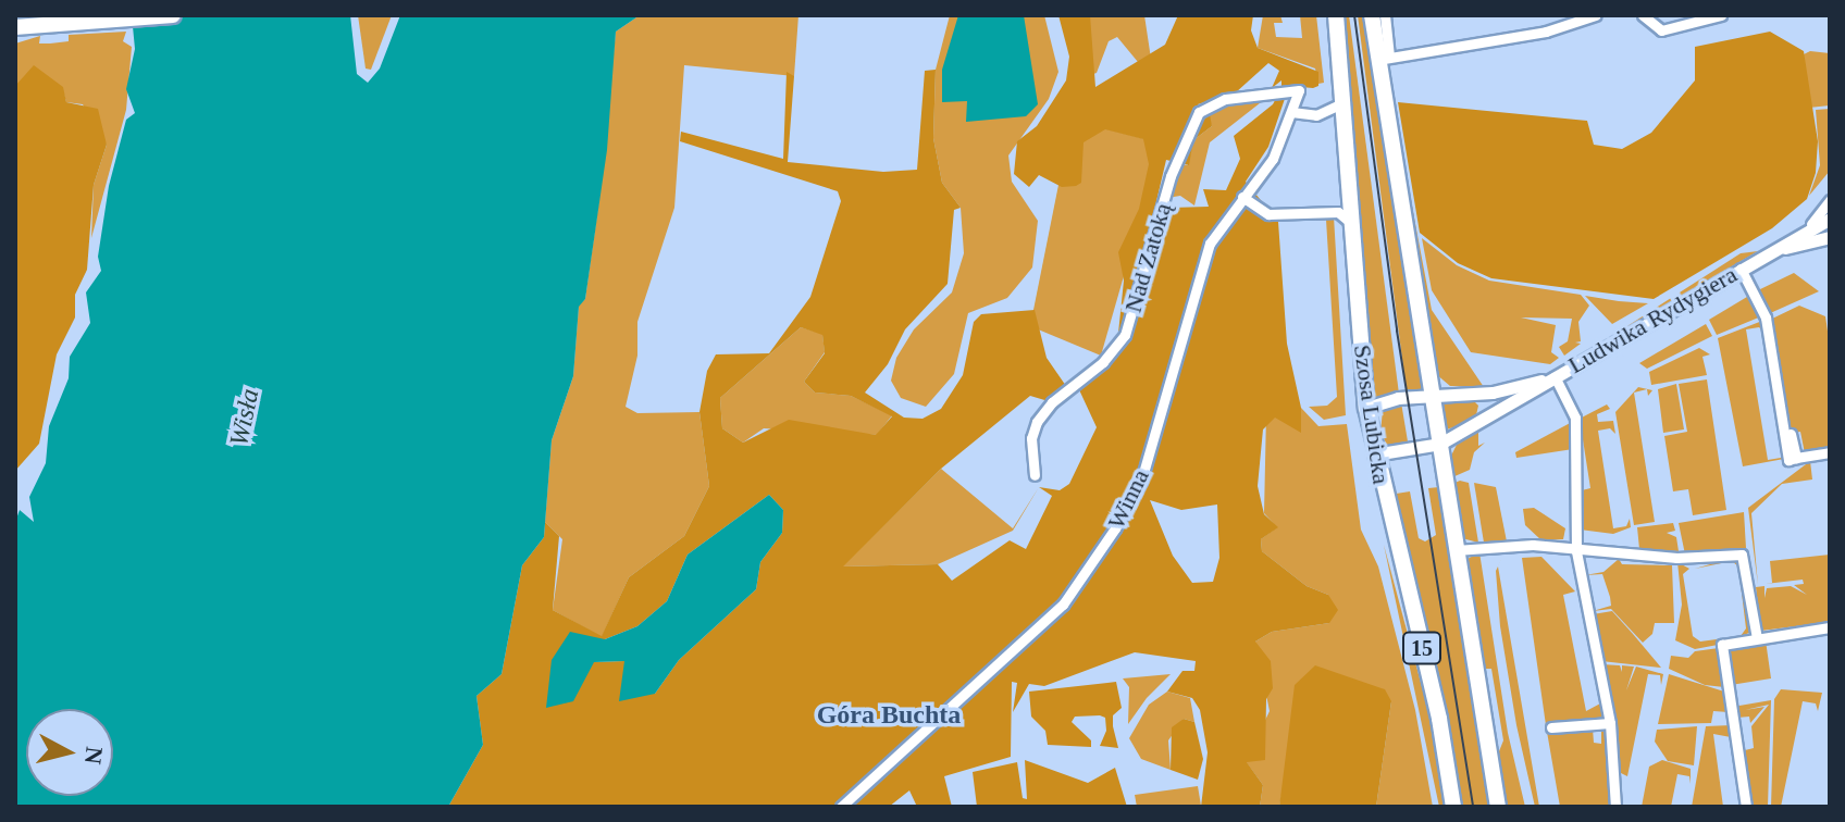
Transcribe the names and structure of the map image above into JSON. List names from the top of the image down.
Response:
{
  "streets": {
    "main road": ["Szosa Lubicka", "15"],
    "street": ["Nad Zatoką", "Ludwika Rydygiera", "Winna"]
  },
  "crossings": [
    ["Nad Zatoką", "Winna"],
    ["Ludwika Rydygiera", "Szosa Lubicka"],
    ["Ludwika Rydygiera", "15"]
  ],
  "districts": ["Góra Buchta"],
  "water": ["Wisła"],
  "north": "right"
}
